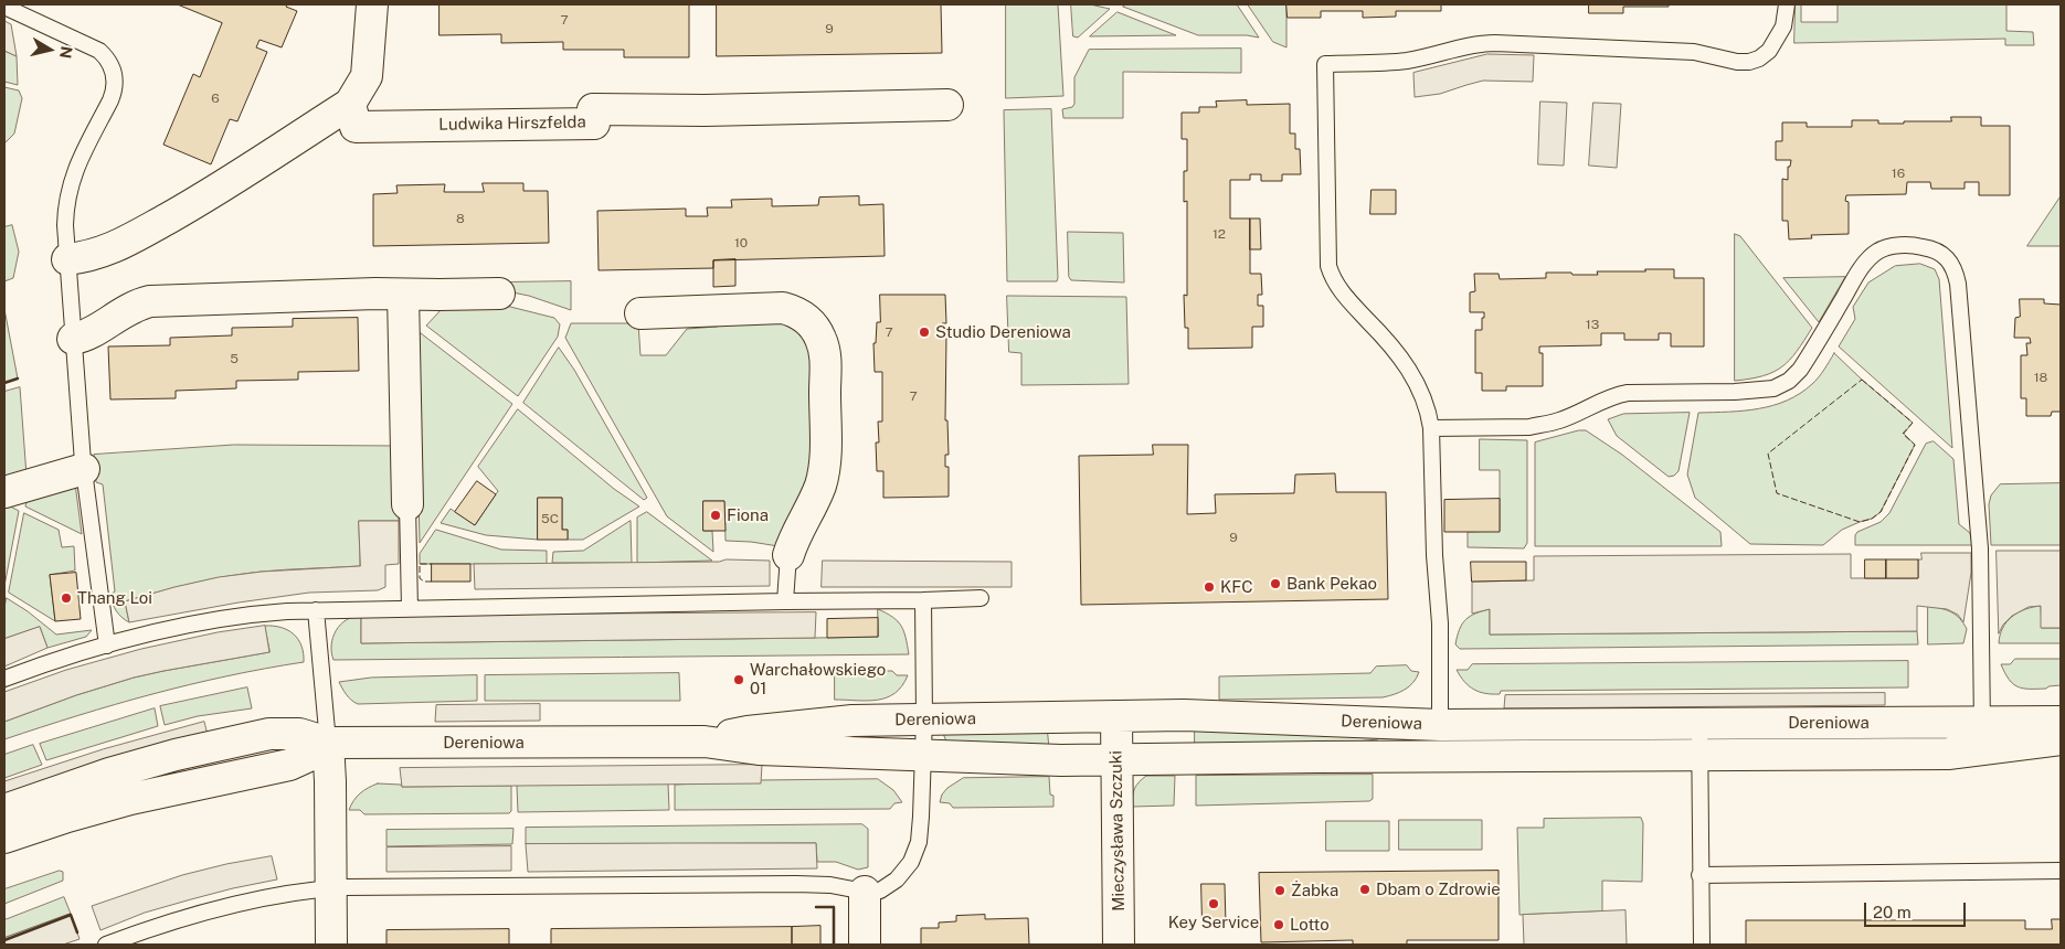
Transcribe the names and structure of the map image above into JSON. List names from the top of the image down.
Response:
{
  "streets": {
    "street": ["Ludwika Hirszfelda", "Dereniowa", "Mieczysława Szczuki"]
  },
  "crossings": [
    ["Dereniowa", "Mieczysława Szczuki"]
  ],
  "places": [
    "Studio Dereniowa",
    "Fiona",
    "Bank Pekao",
    "KFC",
    "Thang Loi",
    "Warchałowskiego 01",
    "Dbam o Zdrowie",
    "Żabka",
    "Key Service",
    "Lotto"
  ],
  "house_numbers": [
    "7",
    "9",
    "6",
    "16",
    "8",
    "12",
    "10",
    "13",
    "7",
    "5",
    "18",
    "7",
    "5C",
    "9"
  ],
  "scale_bar": "20 m",
  "north": "right"
}
